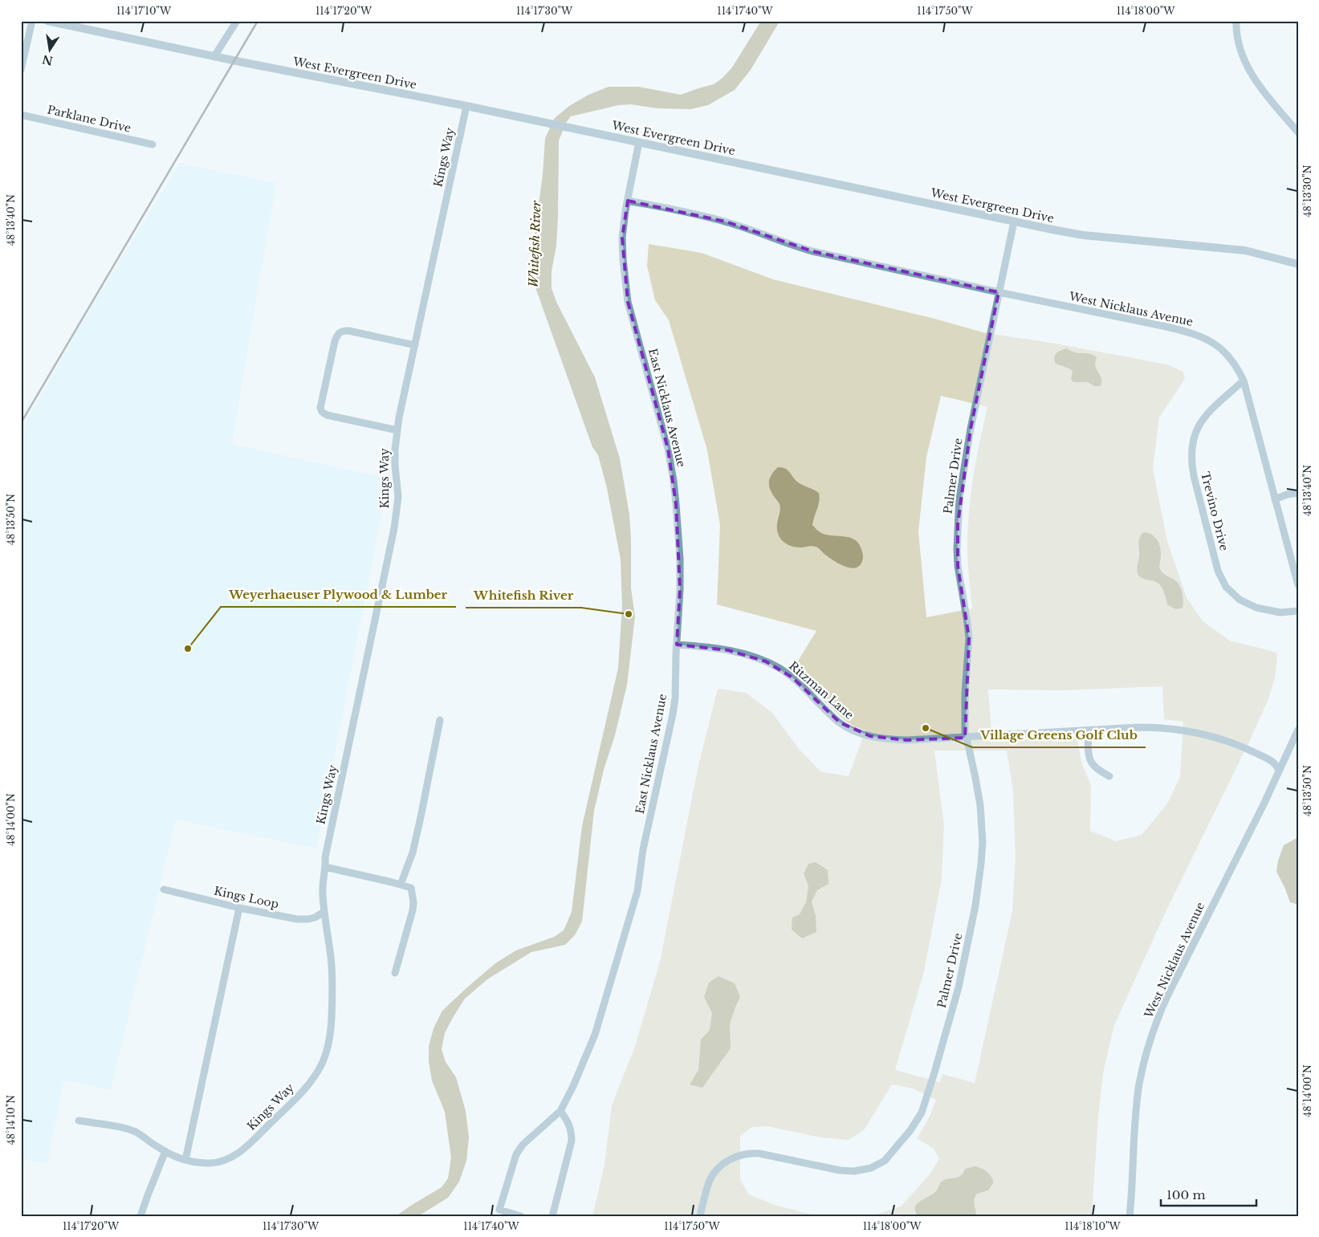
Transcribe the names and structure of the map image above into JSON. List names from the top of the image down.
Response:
{
  "streets": {
    "street": [
      "West Evergreen Drive",
      "Parklane Drive",
      "Kings Way",
      "West Nicklaus Avenue",
      "East Nicklaus Avenue",
      "Palmer Drive",
      "Trevino Drive",
      "Ritzman Lane",
      "Kings Loop"
    ]
  },
  "crossings": [
    ["West Evergreen Drive", "Kings Way"],
    ["West Evergreen Drive", "East Nicklaus Avenue"],
    ["West Evergreen Drive", "Palmer Drive"],
    ["Kings Way", "Kings Loop"],
    ["West Nicklaus Avenue", "Palmer Drive"],
    ["West Nicklaus Avenue", "Trevino Drive"],
    ["West Nicklaus Avenue", "Ritzman Lane"],
    ["East Nicklaus Avenue", "Ritzman Lane"],
    ["Palmer Drive", "Ritzman Lane"]
  ],
  "water": ["Whitefish River"],
  "places": ["Whitefish River", "Weyerhaeuser Plywood & Lumber", "Village Greens Golf Club"],
  "scale_bar": "100 m",
  "north": "bottom",
  "coordinates": [
    "114°17'10\"W",
    "114°17'20\"W",
    "114°17'30\"W",
    "114°17'40\"W",
    "114°17'50\"W",
    "114°18'00\"W",
    "48°13'30\"N",
    "48°13'40\"N",
    "48°13'50\"N",
    "48°14'00\"N",
    "48°14'10\"N",
    "114°18'10\"W"
  ]
}
